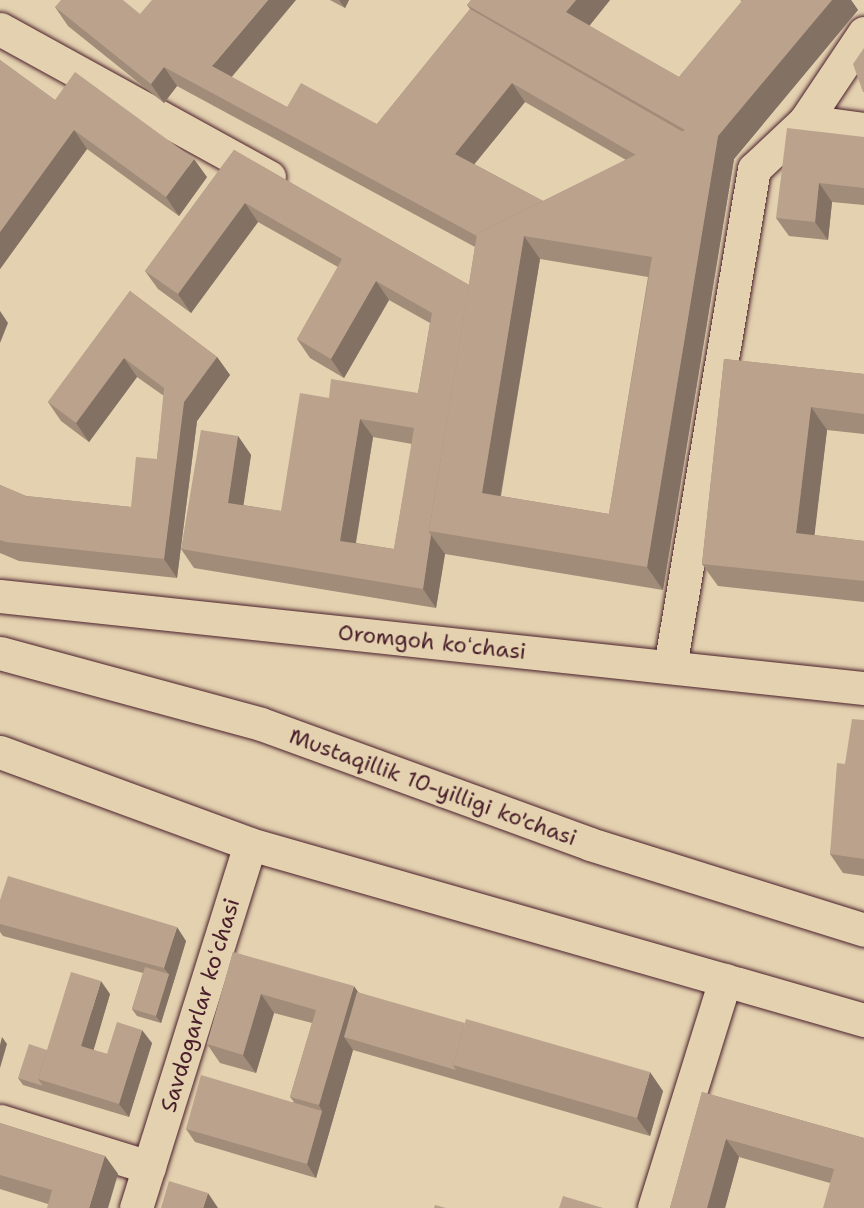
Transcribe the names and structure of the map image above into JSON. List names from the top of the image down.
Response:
{
  "streets": {
    "street": ["Oromgoh koʻchasi", "Mustaqillik 10-yilligi ko'chasi", "Savdogarlar koʻchasi"]
  }
}
